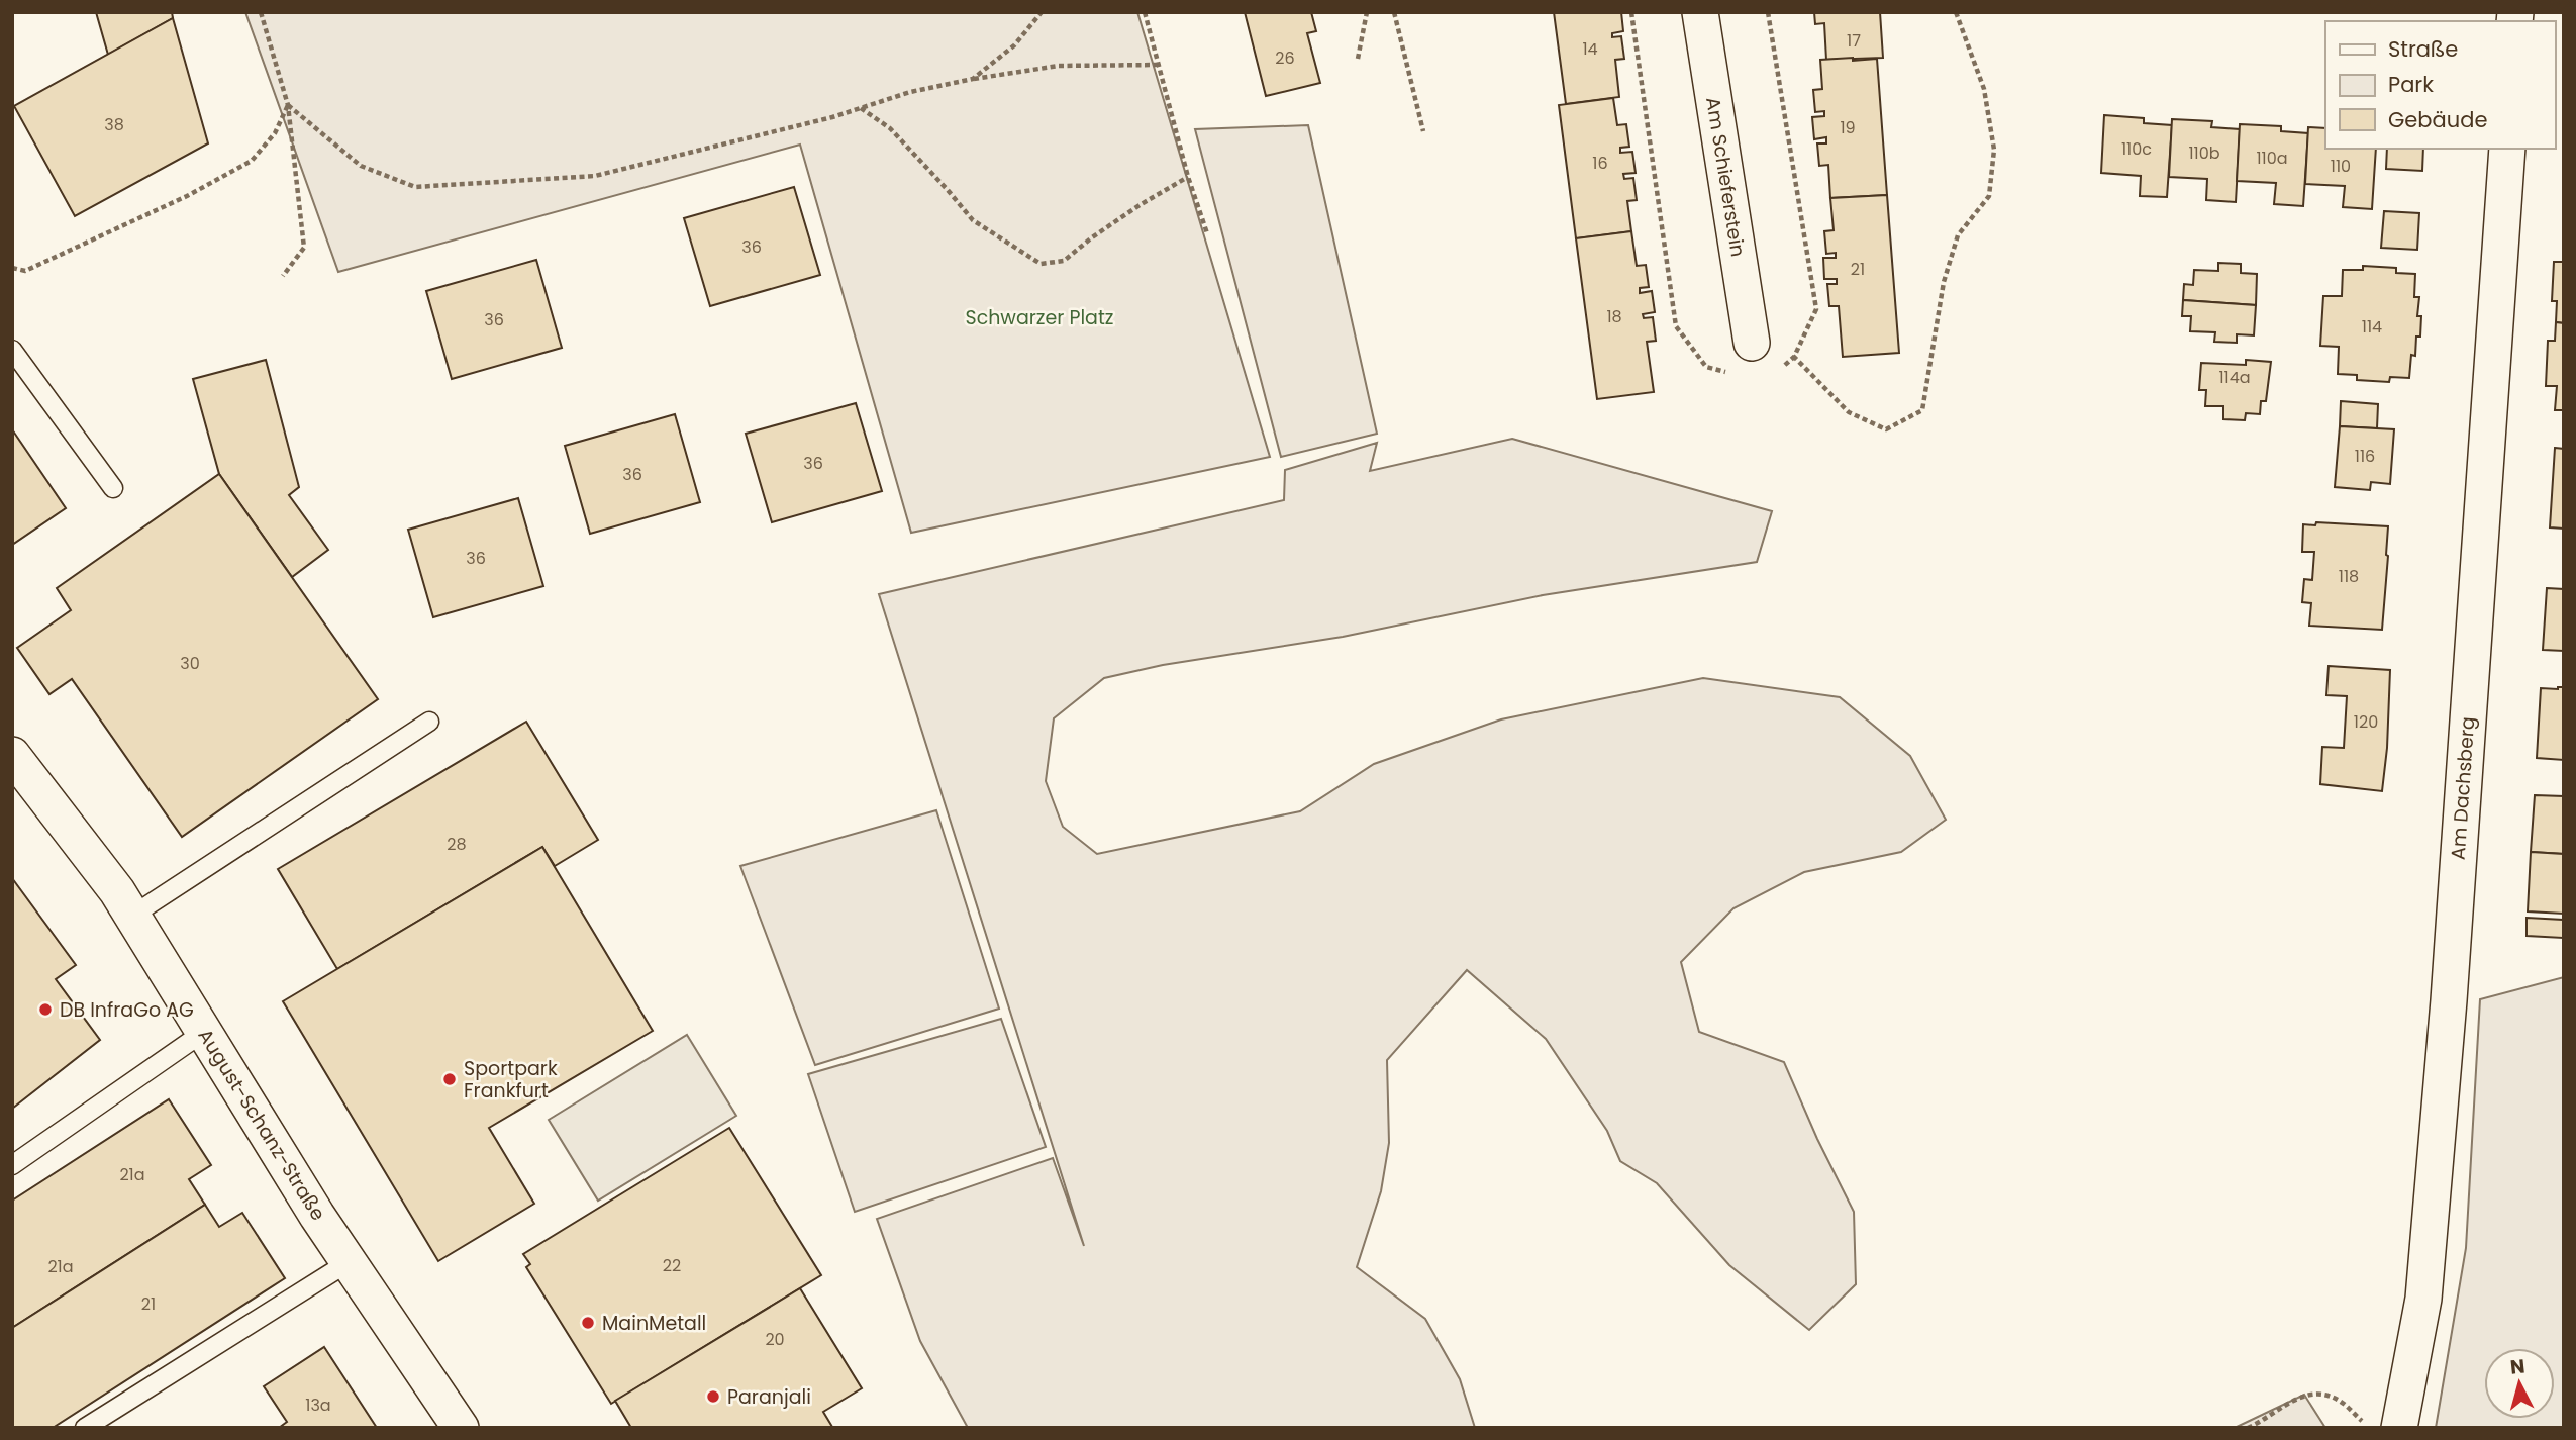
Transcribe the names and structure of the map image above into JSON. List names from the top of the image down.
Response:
{
  "streets": {
    "street": ["Am Schieferstein", "Am Dachsberg", "August-Schanz-Straße"]
  },
  "parks": ["Schwarzer Platz"],
  "places": [
    "DB InfraGo AG",
    "Sportpark Frankfurt",
    "MainMetall",
    "Paranjali"
  ],
  "house_numbers": [
    "17",
    "14",
    "26",
    "38",
    "19",
    "110c",
    "110b",
    "110a",
    "16",
    "110",
    "36",
    "21",
    "18",
    "36",
    "114",
    "114a",
    "116",
    "36",
    "36",
    "36",
    "118",
    "30",
    "120",
    "28",
    "21a",
    "22",
    "21a",
    "21",
    "20",
    "13a"
  ],
  "legend": ["Straße", "Park", "Gebäude"],
  "north": "top"
}
